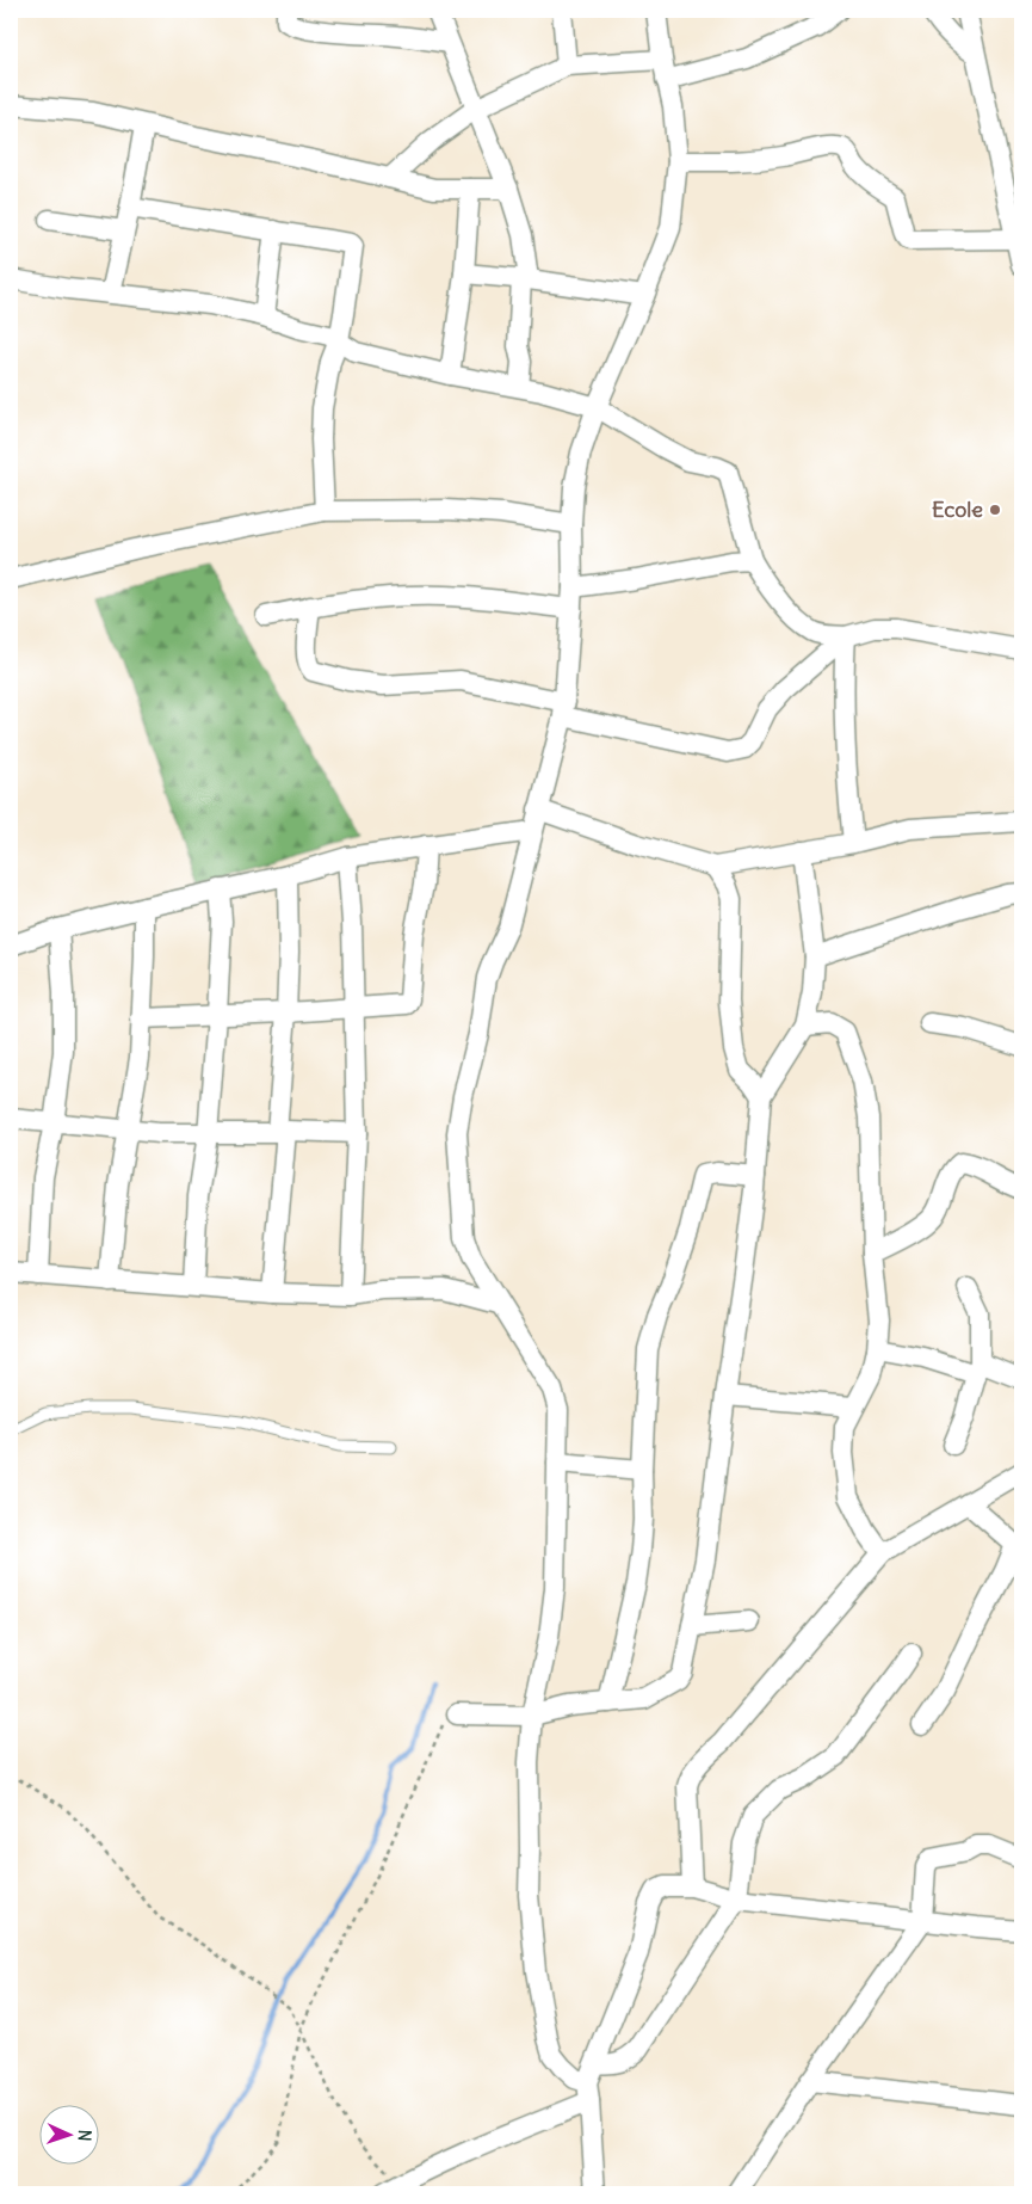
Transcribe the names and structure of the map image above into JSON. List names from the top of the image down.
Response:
{
  "places": ["Ecole"],
  "north": "right"
}
